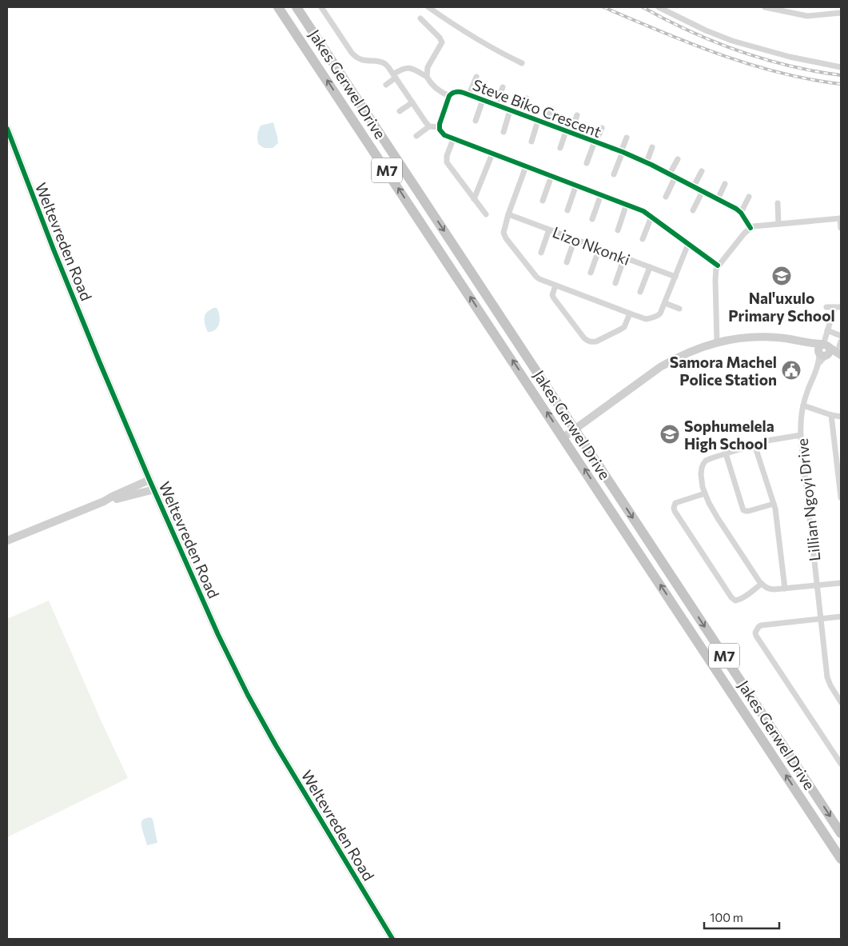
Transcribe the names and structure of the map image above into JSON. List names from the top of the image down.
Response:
{
  "streets": {
    "highway": ["Jakes Gerwel Drive", "M7"],
    "street": [
      "Steve Biko Crescent",
      "Weltevreden Road",
      "Lizo Nkonki",
      "Lillian Ngoyi Drive"
    ]
  },
  "places": {
    "school or university": ["Nal'uxulo Primary School", "Sophumelela High School"],
    "public building": ["Samora Machel Police Station"]
  },
  "scale_bar": "100 m"
}
